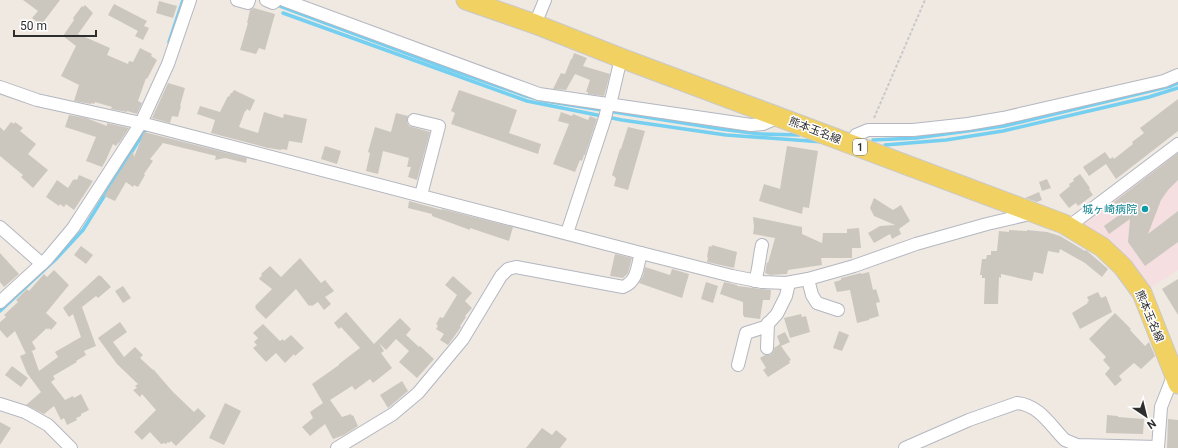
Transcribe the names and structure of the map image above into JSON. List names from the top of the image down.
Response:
{
  "streets": {
    "main road": ["熊本玉名線", "1"]
  },
  "places": ["城ヶ崎病院"],
  "scale_bar": "50 m",
  "north": "bottom right"
}
